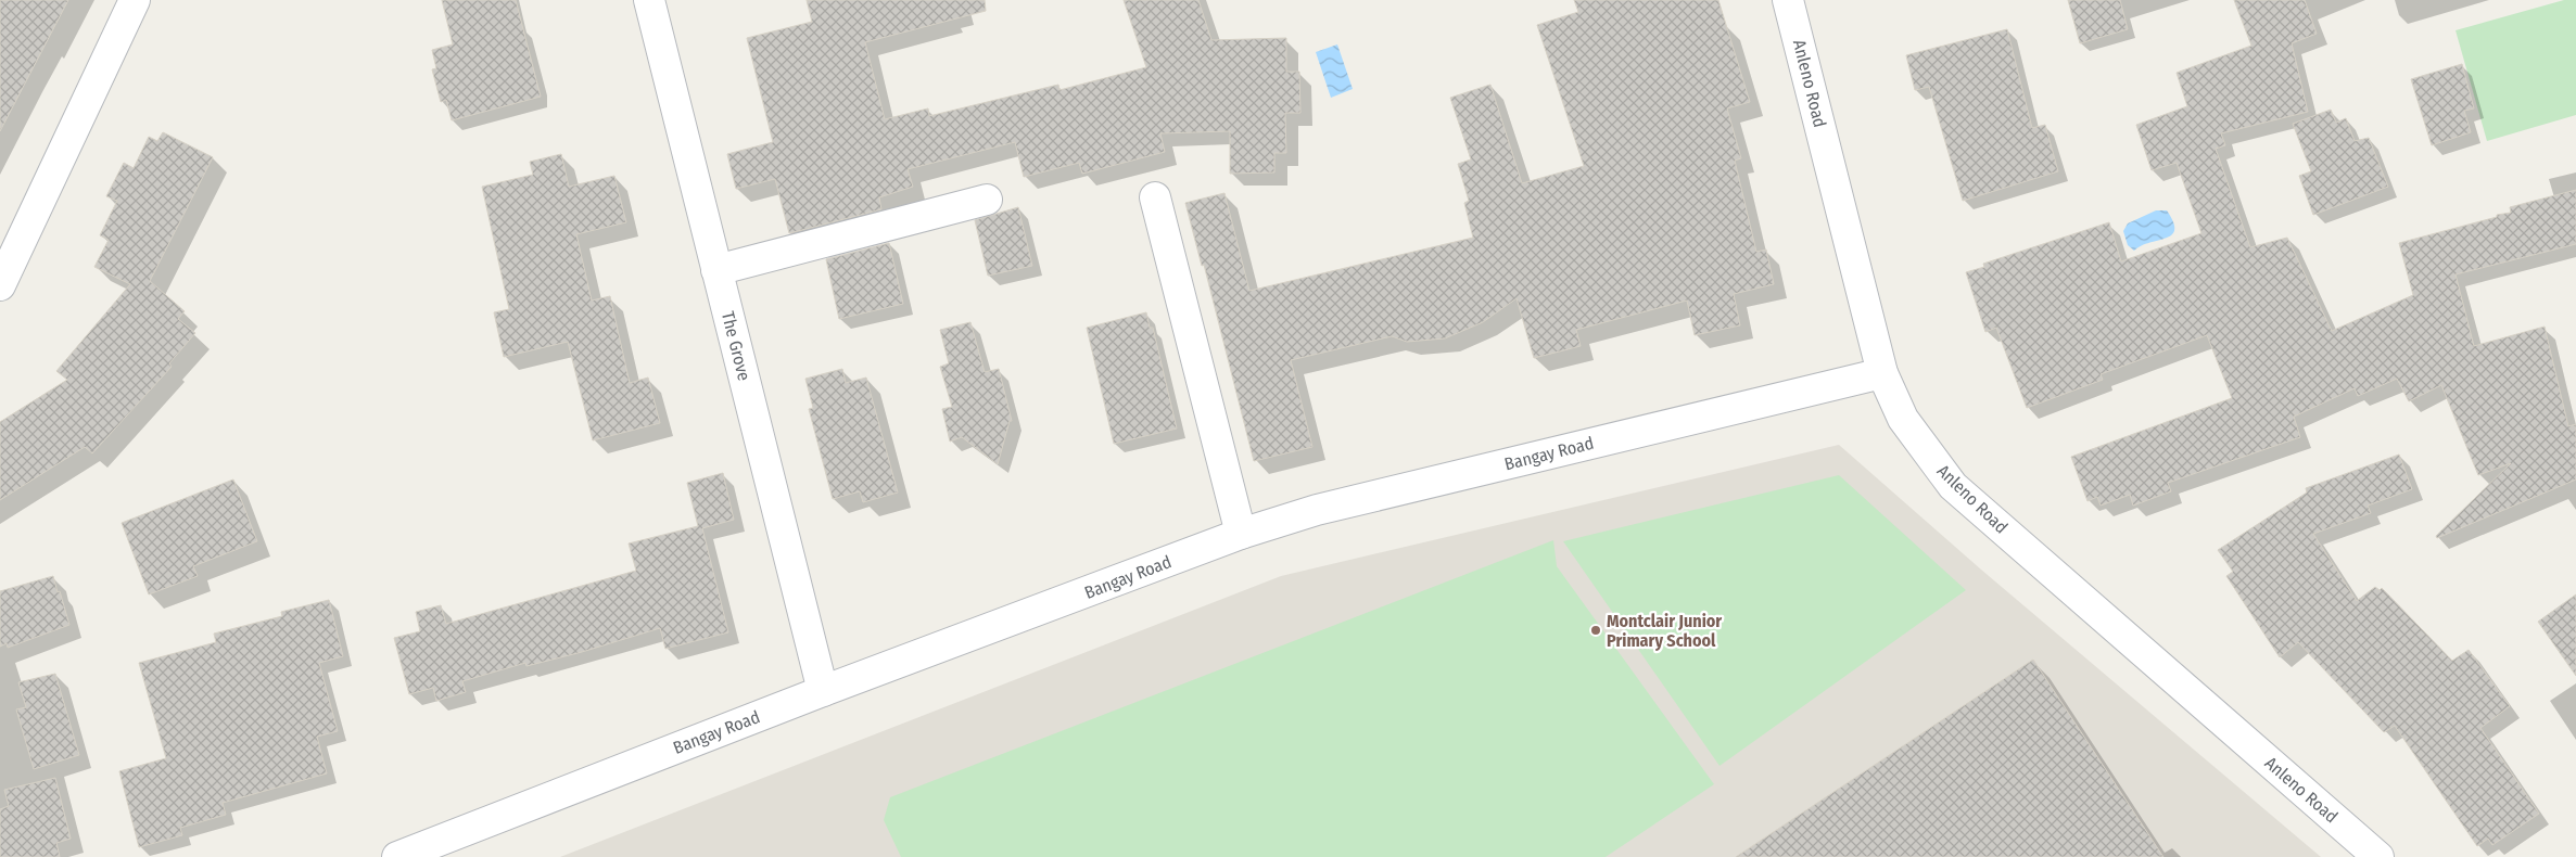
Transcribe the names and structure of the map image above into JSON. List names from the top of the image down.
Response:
{
  "streets": {
    "street": ["Anleno Road", "The Grove", "Bangay Road"]
  },
  "crossings": [
    ["Anleno Road", "Bangay Road"],
    ["The Grove", "Bangay Road"]
  ],
  "places": ["Montclair Junior Primary School"]
}
